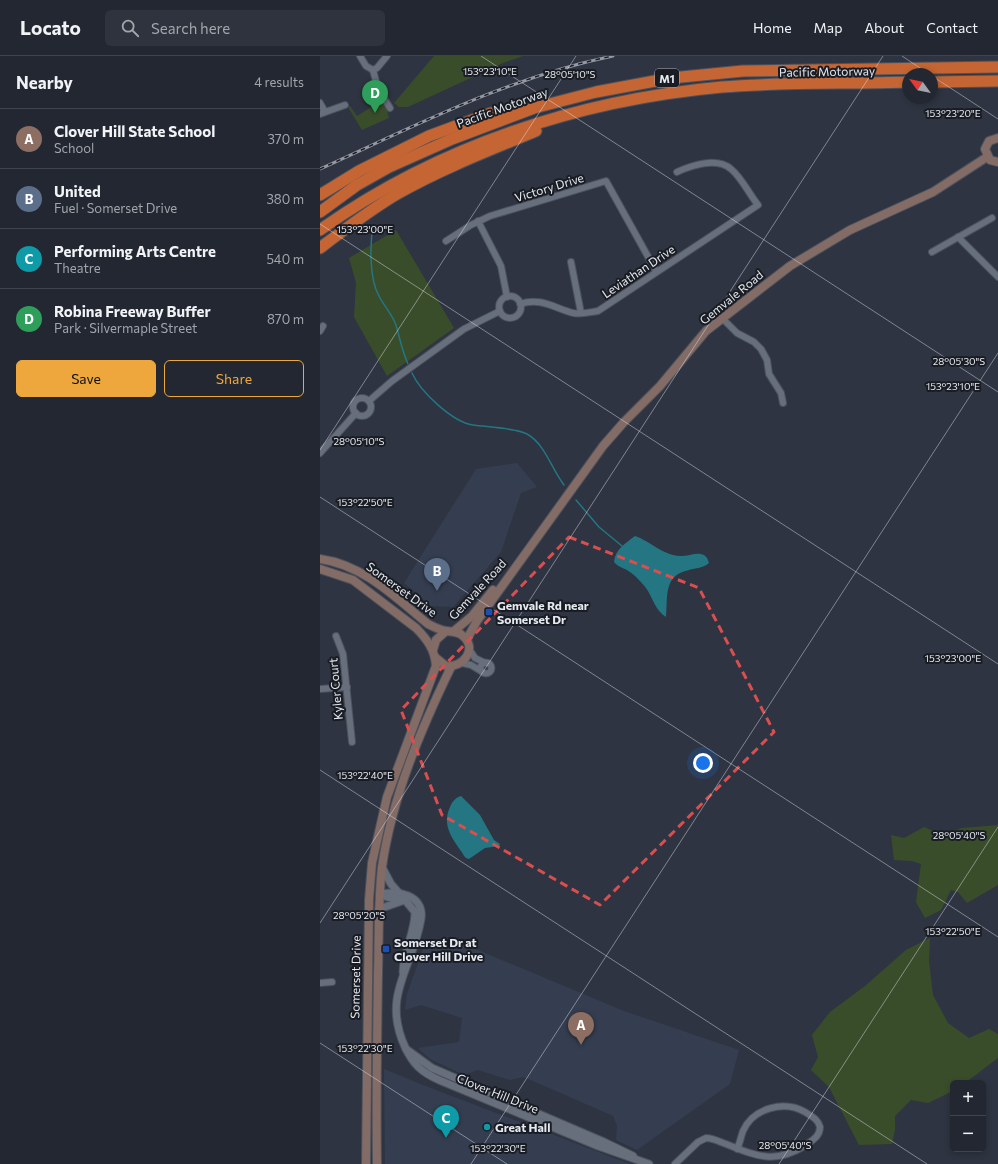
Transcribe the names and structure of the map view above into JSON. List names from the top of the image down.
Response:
{
  "streets": {
    "highway": ["Pacific Motorway", "M1"],
    "main road": ["Gemvale Road", "Somerset Drive"],
    "street": [
      "Victory Drive",
      "Leviathan Drive",
      "Kyler Court",
      "Clover Hill Drive"
    ]
  },
  "crossings": [
    ["Victory Drive", "Leviathan Drive"],
    ["Gemvale Road", "Somerset Drive"]
  ],
  "places": {
    "transit": ["Gemvale Rd near Somerset Dr", "Somerset Dr at Clover Hill Drive"],
    "other": ["Great Hall"]
  },
  "north": "top left",
  "page": {
    "header": "Locato",
    "search": "Search here",
    "nav": [
      "Home",
      "Map",
      "About",
      "Contact"
    ],
    "heading": ["Nearby", "4 results"],
    "pins": [
      "D",
      "B",
      "A",
      "C"
    ],
    "list": [
      {
        "mark": "A",
        "name": "Clover Hill State School",
        "note": "School",
        "value": "370 m"
      },
      {
        "mark": "B",
        "name": "United",
        "note": "Fuel · Somerset Drive",
        "value": "380 m"
      },
      {
        "mark": "C",
        "name": "Performing Arts Centre",
        "note": "Theatre",
        "value": "540 m"
      },
      {
        "mark": "D",
        "name": "Robina Freeway Buffer",
        "note": "Park · Silvermaple Street",
        "value": "870 m"
      }
    ],
    "buttons": ["Save", "Share"],
    "map_buttons": ["+", "−"]
  },
  "coordinates": [
    "153°23'10\"E",
    "28°05'10\"S",
    "153°23'20\"E",
    "153°23'00\"E",
    "28°05'30\"S",
    "153°22'50\"E",
    "153°22'40\"E",
    "28°05'40\"S",
    "28°05'20\"S",
    "153°22'30\"E"
  ]
}
